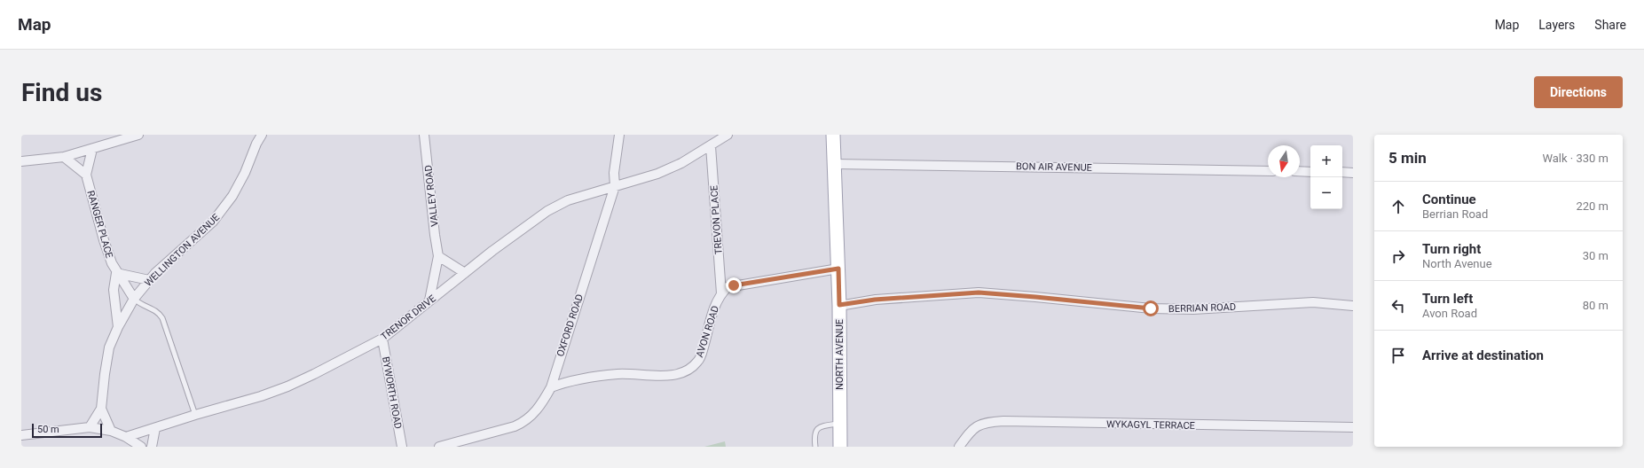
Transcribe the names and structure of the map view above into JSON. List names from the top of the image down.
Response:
{
  "streets": {
    "main road": ["NORTH AVENUE"],
    "street": [
      "BON AIR AVENUE",
      "VALLEY ROAD",
      "TREVON PLACE",
      "RANGER PLACE",
      "WELLINGTON AVENUE",
      "BERRIAN ROAD",
      "TRENOR DRIVE",
      "OXFORD ROAD",
      "AVON ROAD",
      "BYWORTH ROAD",
      "WYKAGYL TERRACE"
    ]
  },
  "crossings": [
    ["BON AIR AVENUE", "NORTH AVENUE"],
    ["VALLEY ROAD", "TRENOR DRIVE"],
    ["TREVON PLACE", "TRENOR DRIVE"],
    ["TREVON PLACE", "AVON ROAD"],
    ["RANGER PLACE", "WELLINGTON AVENUE"],
    ["BERRIAN ROAD", "NORTH AVENUE"],
    ["TRENOR DRIVE", "OXFORD ROAD"],
    ["TRENOR DRIVE", "BYWORTH ROAD"],
    ["OXFORD ROAD", "AVON ROAD"],
    ["AVON ROAD", "NORTH AVENUE"]
  ],
  "scale_bar": "50 m",
  "north": "bottom",
  "page": {
    "header": "Map",
    "nav": ["Map", "Layers", "Share"],
    "buttons": "Directions",
    "title": "Find us",
    "heading": ["5 min", "Walk · 330 m"],
    "map_buttons": ["+", "−"],
    "list": [
      ["Continue", "Berrian Road", "220 m"],
      ["Turn right", "North Avenue", "30 m"],
      ["Turn left", "Avon Road", "80 m"],
      "Arrive at destination"
    ],
    "scale": "50 m"
  }
}
